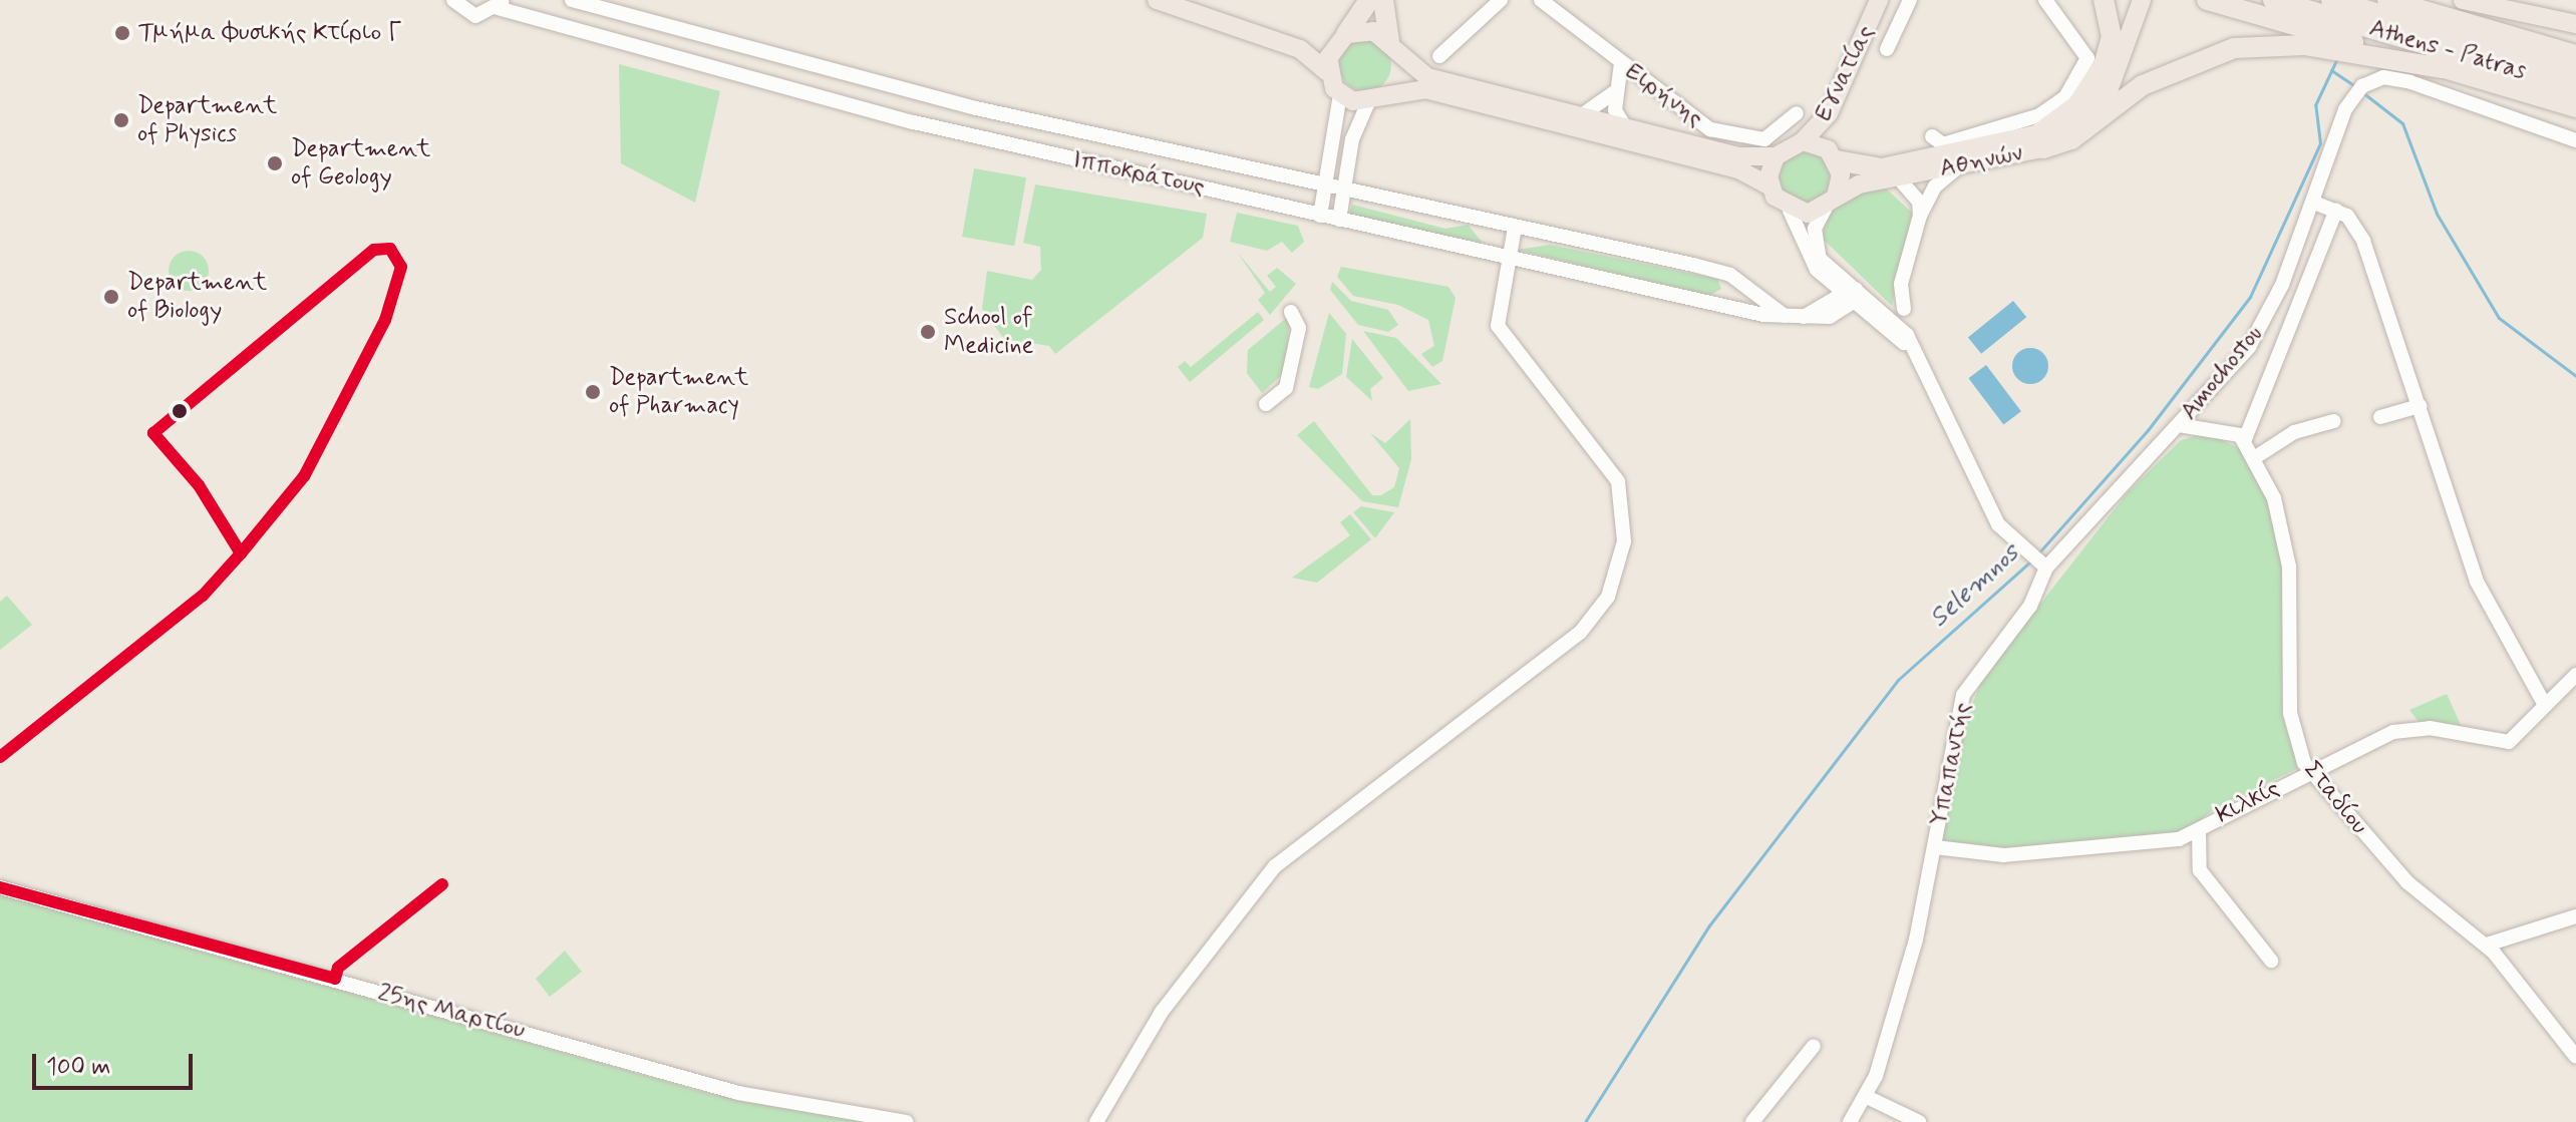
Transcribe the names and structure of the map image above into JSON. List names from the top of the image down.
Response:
{
  "streets": {
    "highway": ["Athens - Patras"],
    "main road": ["Εγνατίας", "Αθηνών"],
    "street": [
      "Ειρήνης",
      "Ιπποκράτους",
      "Amochostou",
      "Υπαπαντής",
      "Σταδίου",
      "Κιλκίς",
      "25ης Μαρτίου"
    ]
  },
  "crossings": [
    ["Εγνατίας", "Αθηνών"],
    ["Amochostou", "Υπαπαντής"],
    ["Υπαπαντής", "Κιλκίς"],
    ["Σταδίου", "Κιλκίς"]
  ],
  "water": ["Selemnos"],
  "places": [
    "Τμήμα Φυσικής Κτίριο Γ",
    "Department of Physics",
    "Department of Geology",
    "Department of Biology",
    "School of Medicine",
    "Department of Pharmacy"
  ],
  "scale_bar": "100 m"
}
